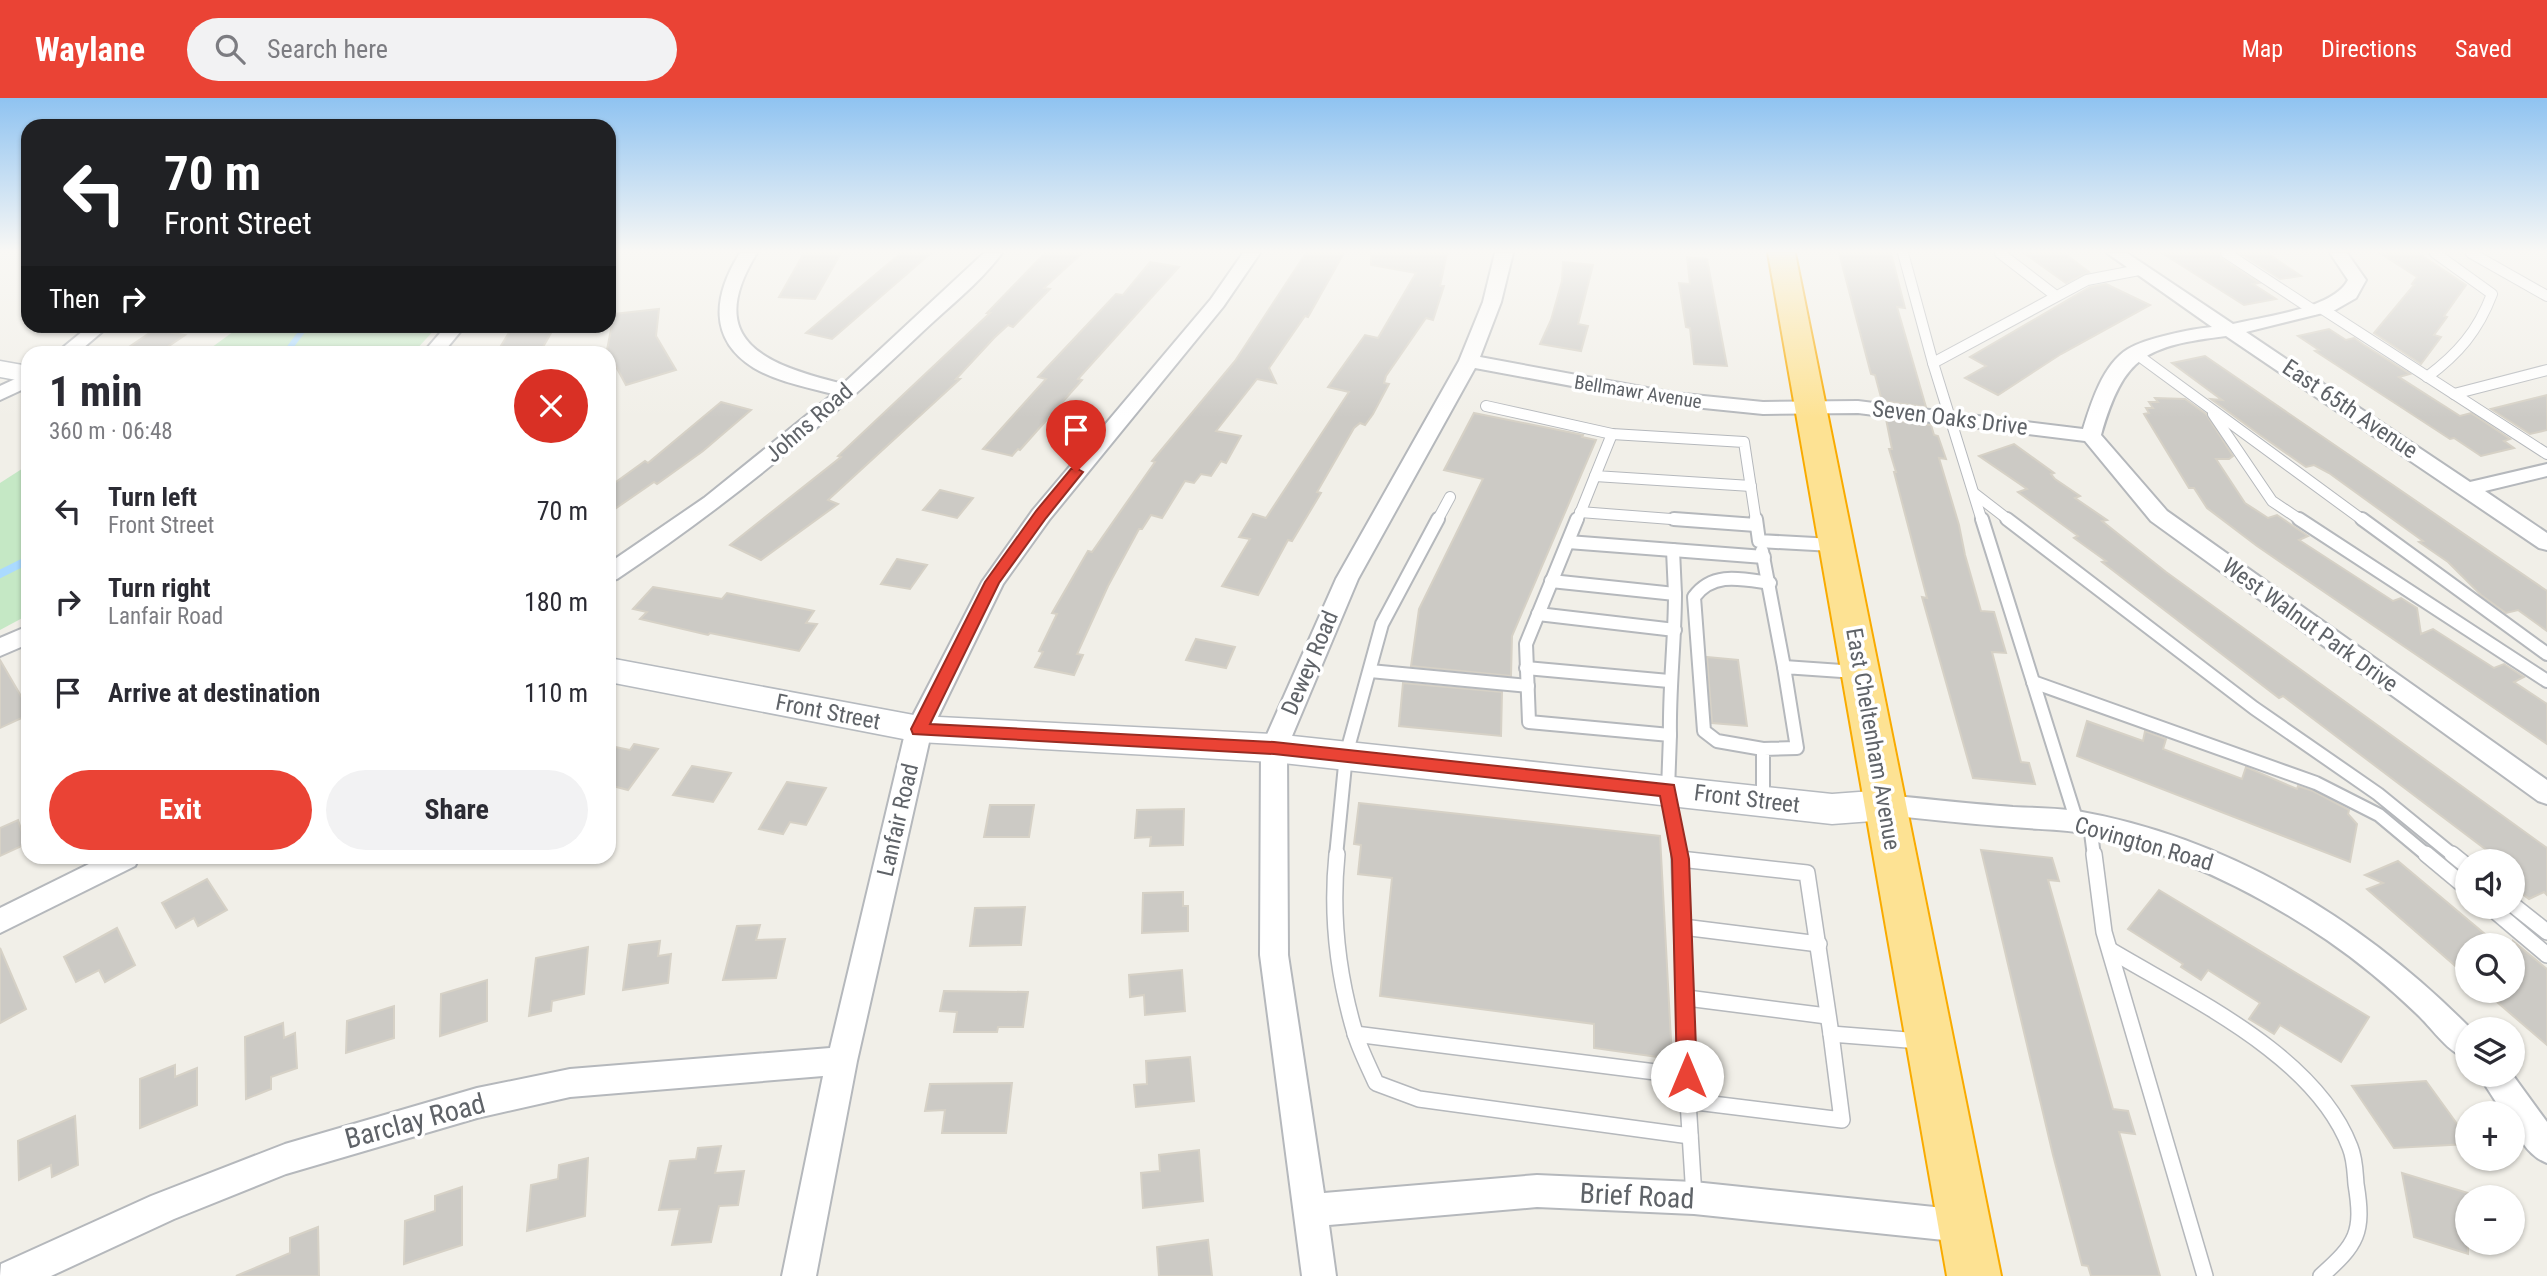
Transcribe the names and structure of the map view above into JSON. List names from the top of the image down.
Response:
{
  "streets": {
    "highway": ["East Cheltenham Avenue"],
    "street": [
      "Bellmawr Avenue",
      "East 65th Avenue",
      "Seven Oaks Drive",
      "Johns Road",
      "West Walnut Park Drive",
      "Dewey Road",
      "Front Street",
      "Lanfair Road",
      "Covington Road",
      "Barclay Road",
      "Brief Road"
    ]
  },
  "crossings": [
    ["Bellmawr Avenue", "Seven Oaks Drive"],
    ["Bellmawr Avenue", "Dewey Road"],
    ["Bellmawr Avenue", "East Cheltenham Avenue"],
    ["Seven Oaks Drive", "West Walnut Park Drive"],
    ["Seven Oaks Drive", "East Cheltenham Avenue"],
    ["Dewey Road", "Front Street"],
    ["Dewey Road", "Brief Road"],
    ["Front Street", "East Cheltenham Avenue"],
    ["Front Street", "Lanfair Road"],
    ["Front Street", "Covington Road"],
    ["East Cheltenham Avenue", "Covington Road"],
    ["East Cheltenham Avenue", "Brief Road"],
    ["Lanfair Road", "Barclay Road"]
  ],
  "page": {
    "header": "Waylane",
    "search": "Search here",
    "nav": ["Map", "Directions", "Saved"],
    "turn": ["70 m", "Front Street"],
    "then": "Then",
    "heading": ["1 min", "360 m · 06:48"],
    "list": [
      {
        "name": "Turn left",
        "note": "Front Street",
        "value": "70 m"
      },
      {
        "name": "Turn right",
        "note": "Lanfair Road",
        "value": "180 m"
      },
      {
        "name": "Arrive at destination",
        "value": "110 m"
      }
    ],
    "buttons": ["Exit", "Share"],
    "map_buttons": ["+", "−"]
  }
}
